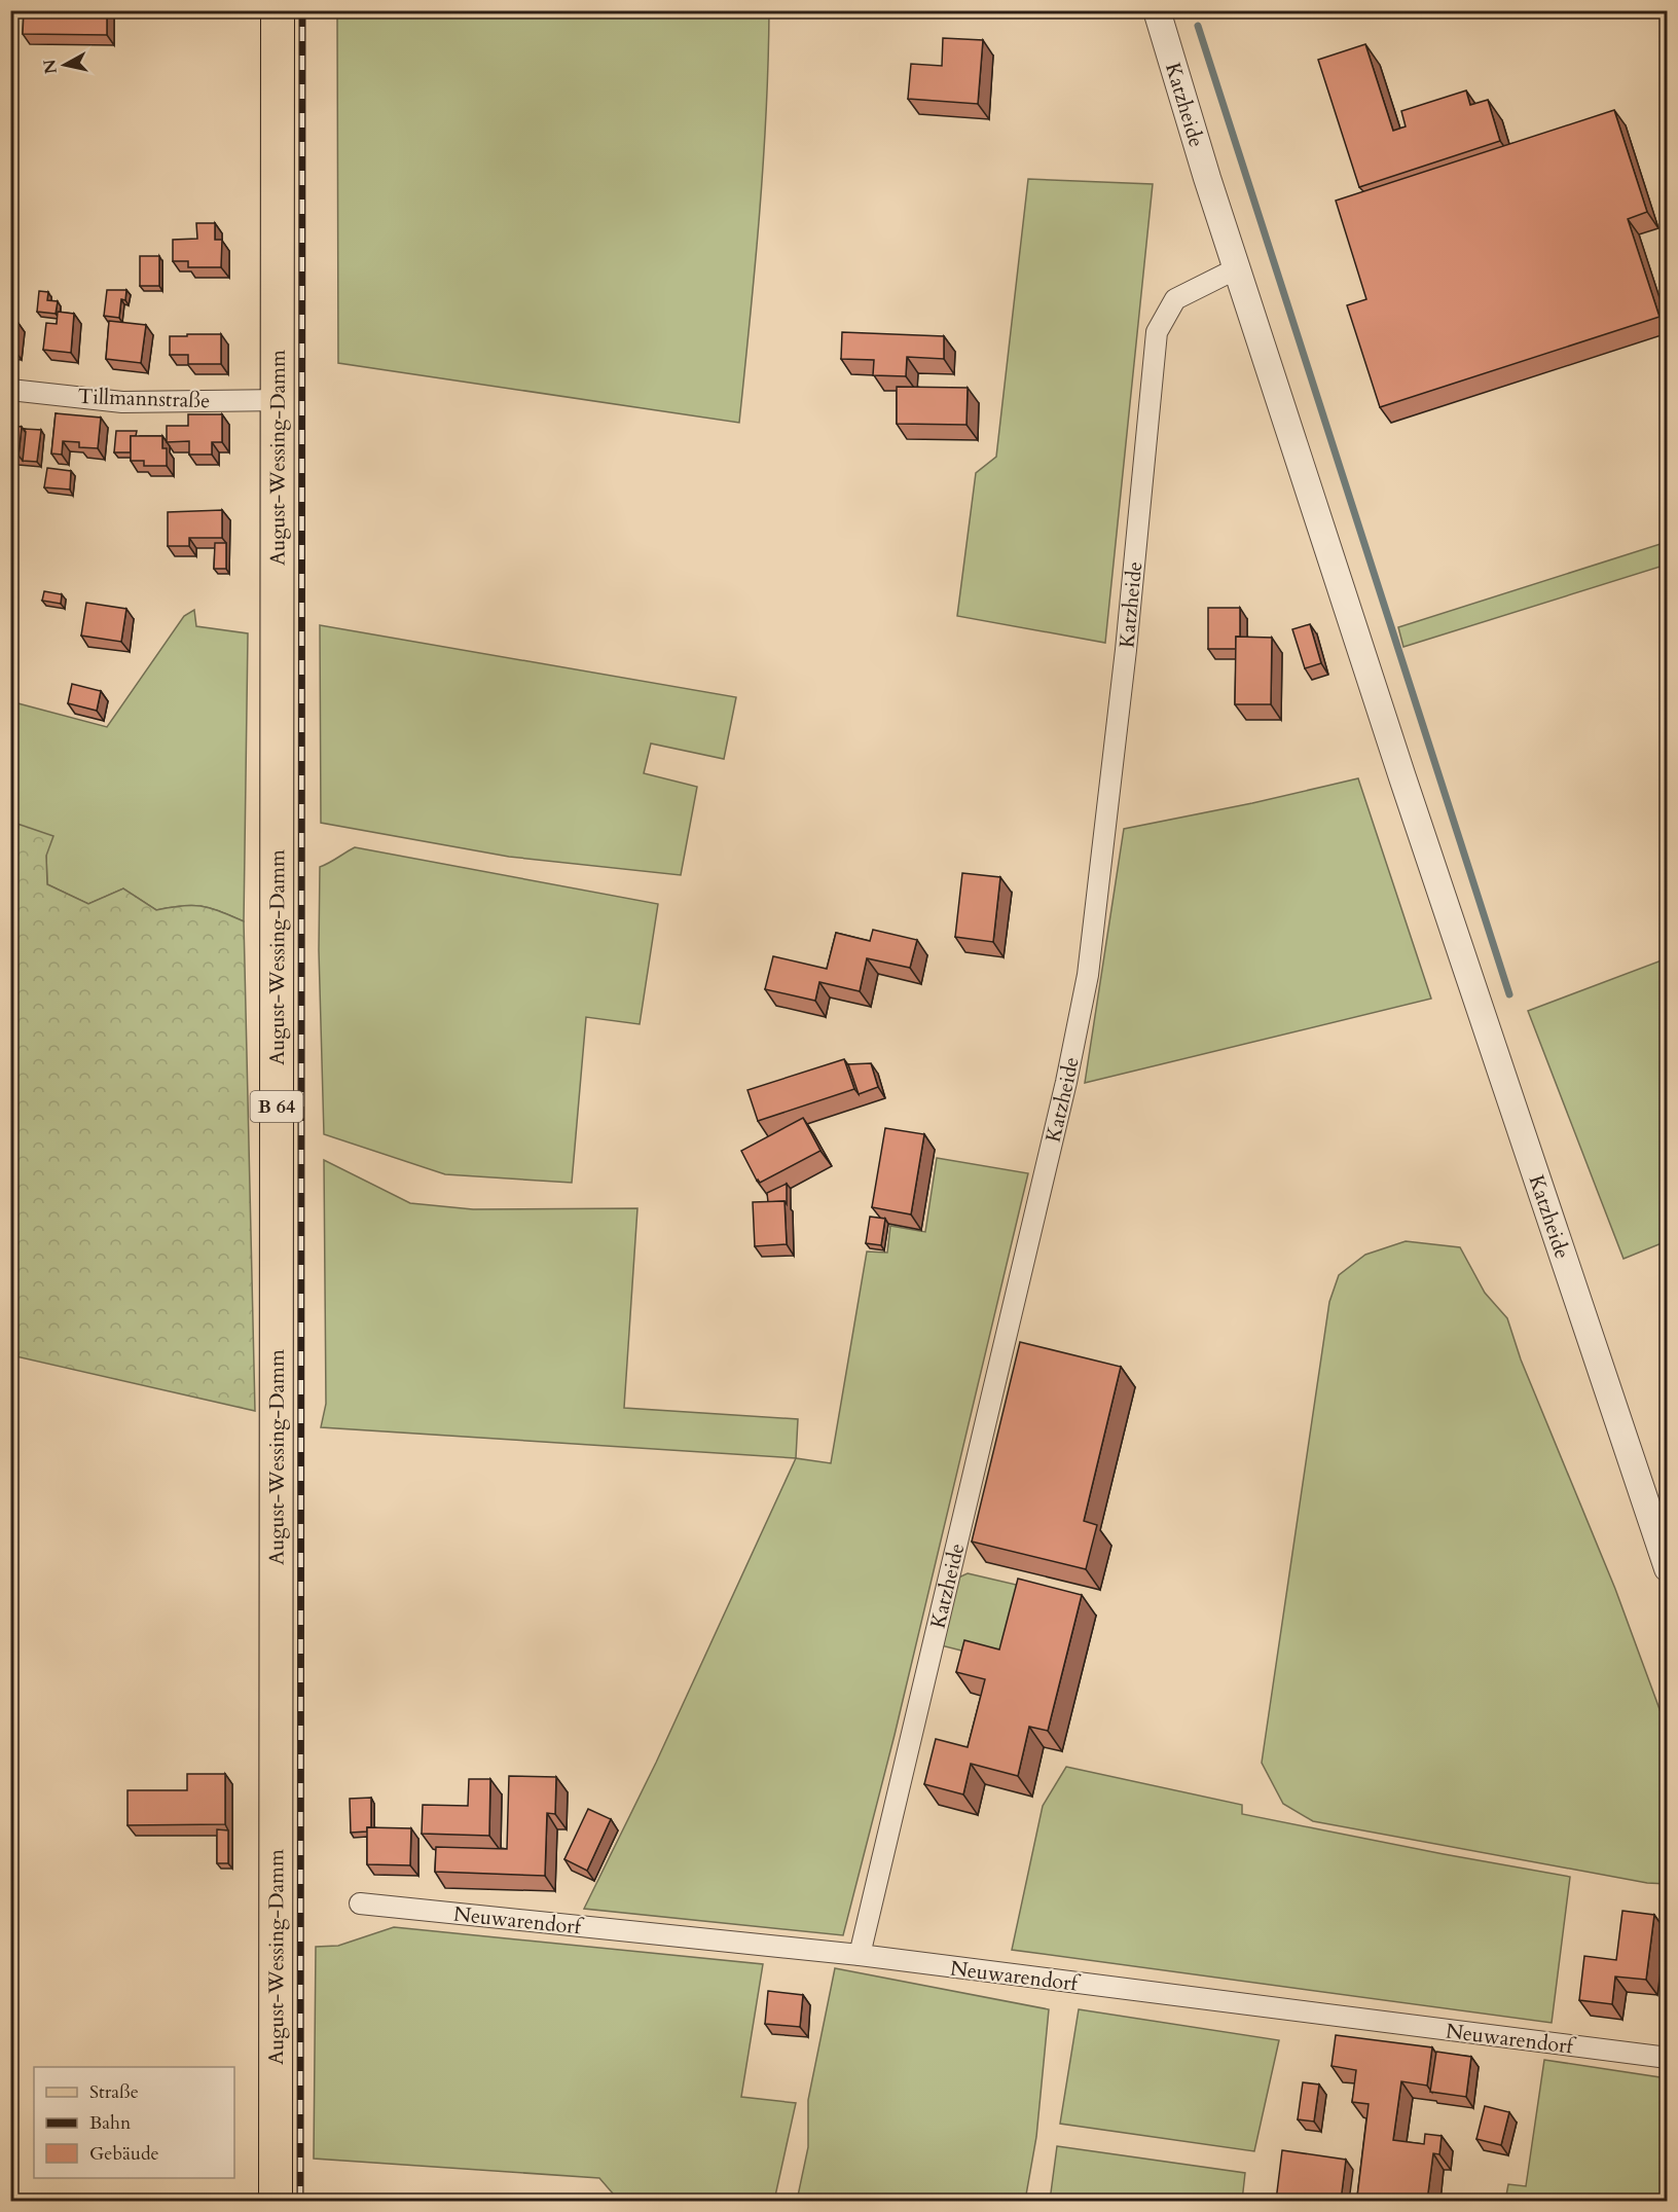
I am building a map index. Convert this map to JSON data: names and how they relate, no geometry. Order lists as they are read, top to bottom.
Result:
{
  "streets": {
    "main road": ["August-Wessing-Damm", "B 64"],
    "street": ["Katzheide", "Tillmannstraße", "Neuwarendorf"]
  },
  "crossings": [
    ["Katzheide", "Neuwarendorf"],
    ["Tillmannstraße", "August-Wessing-Damm"]
  ],
  "legend": ["Straße", "Bahn", "Gebäude"],
  "north": "left"
}
